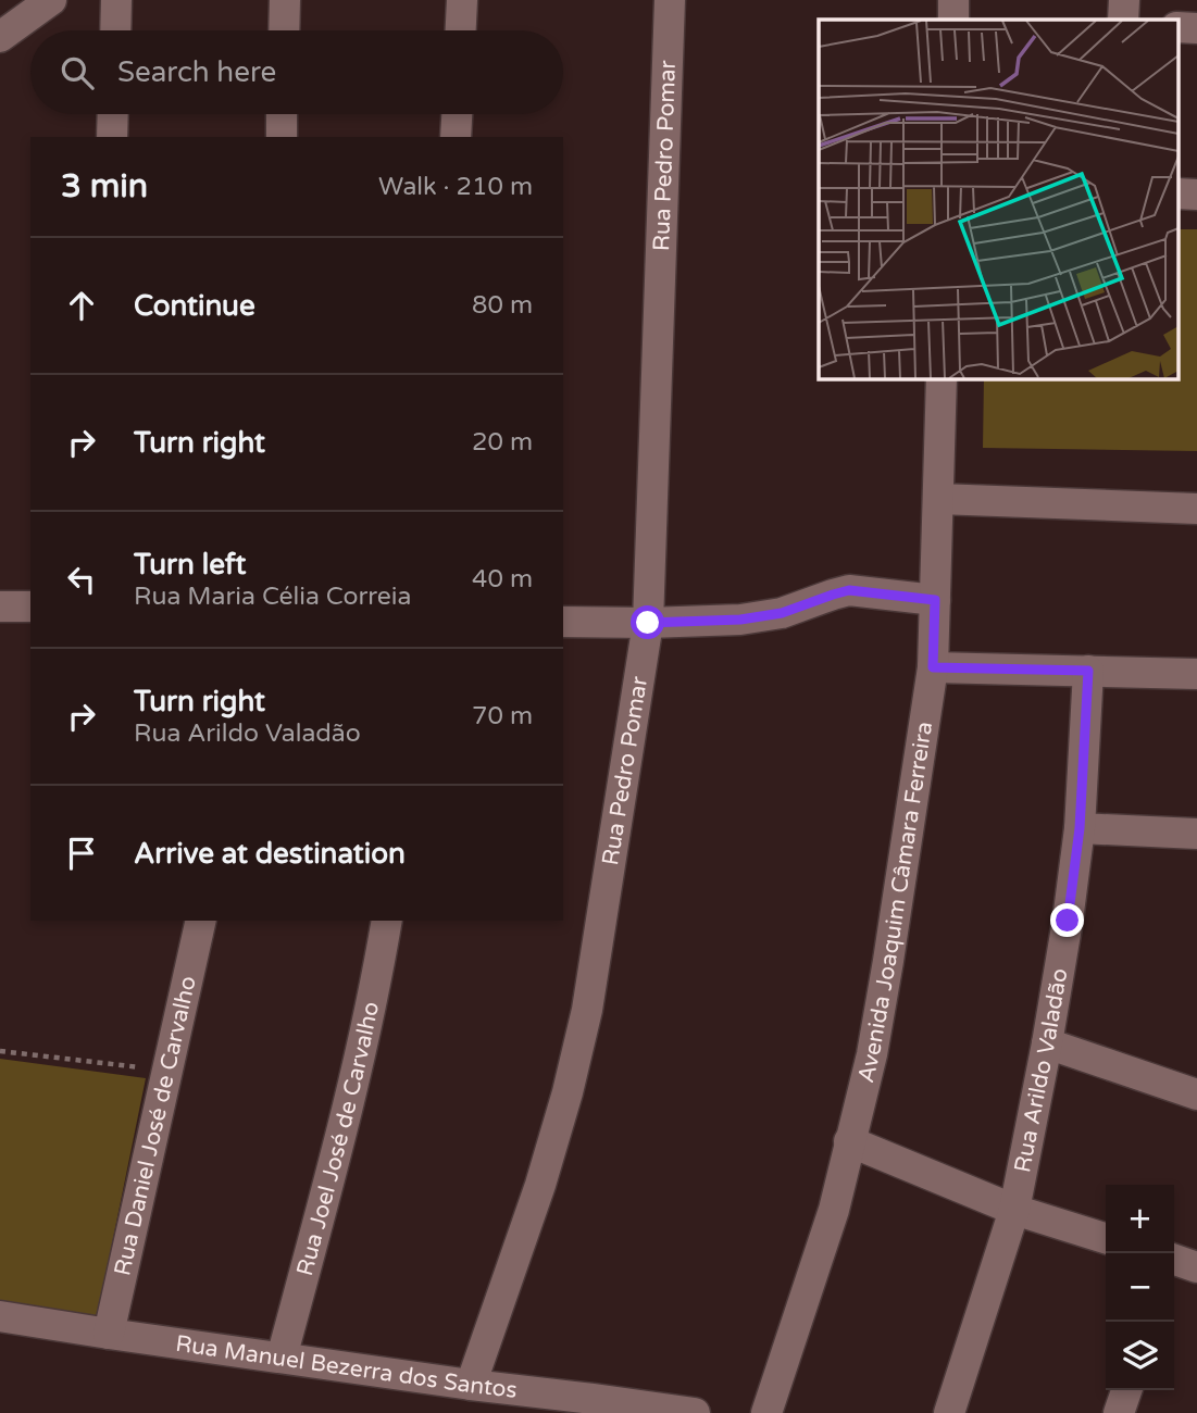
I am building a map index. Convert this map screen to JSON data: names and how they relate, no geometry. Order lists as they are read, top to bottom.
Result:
{
  "streets": {
    "street": [
      "Rua Pedro Pomar",
      "Avenida Joaquim Câmara Ferreira",
      "Rua Arildo Valadão",
      "Rua Daniel José de Carvalho",
      "Rua Joel José de Carvalho",
      "Rua Manuel Bezerra dos Santos"
    ]
  },
  "crossings": [
    ["Rua Pedro Pomar", "Rua Manuel Bezerra dos Santos"],
    ["Rua Daniel José de Carvalho", "Rua Manuel Bezerra dos Santos"],
    ["Rua Joel José de Carvalho", "Rua Manuel Bezerra dos Santos"]
  ],
  "page": {
    "search": "Search here",
    "heading": ["3 min", "Walk · 210 m"],
    "list": [
      ["Continue", "80 m"],
      ["Turn right", "20 m"],
      ["Turn left", "Rua Maria Célia Correia", "40 m"],
      ["Turn right", "Rua Arildo Valadão", "70 m"],
      "Arrive at destination"
    ],
    "map_buttons": ["+", "−"]
  }
}
